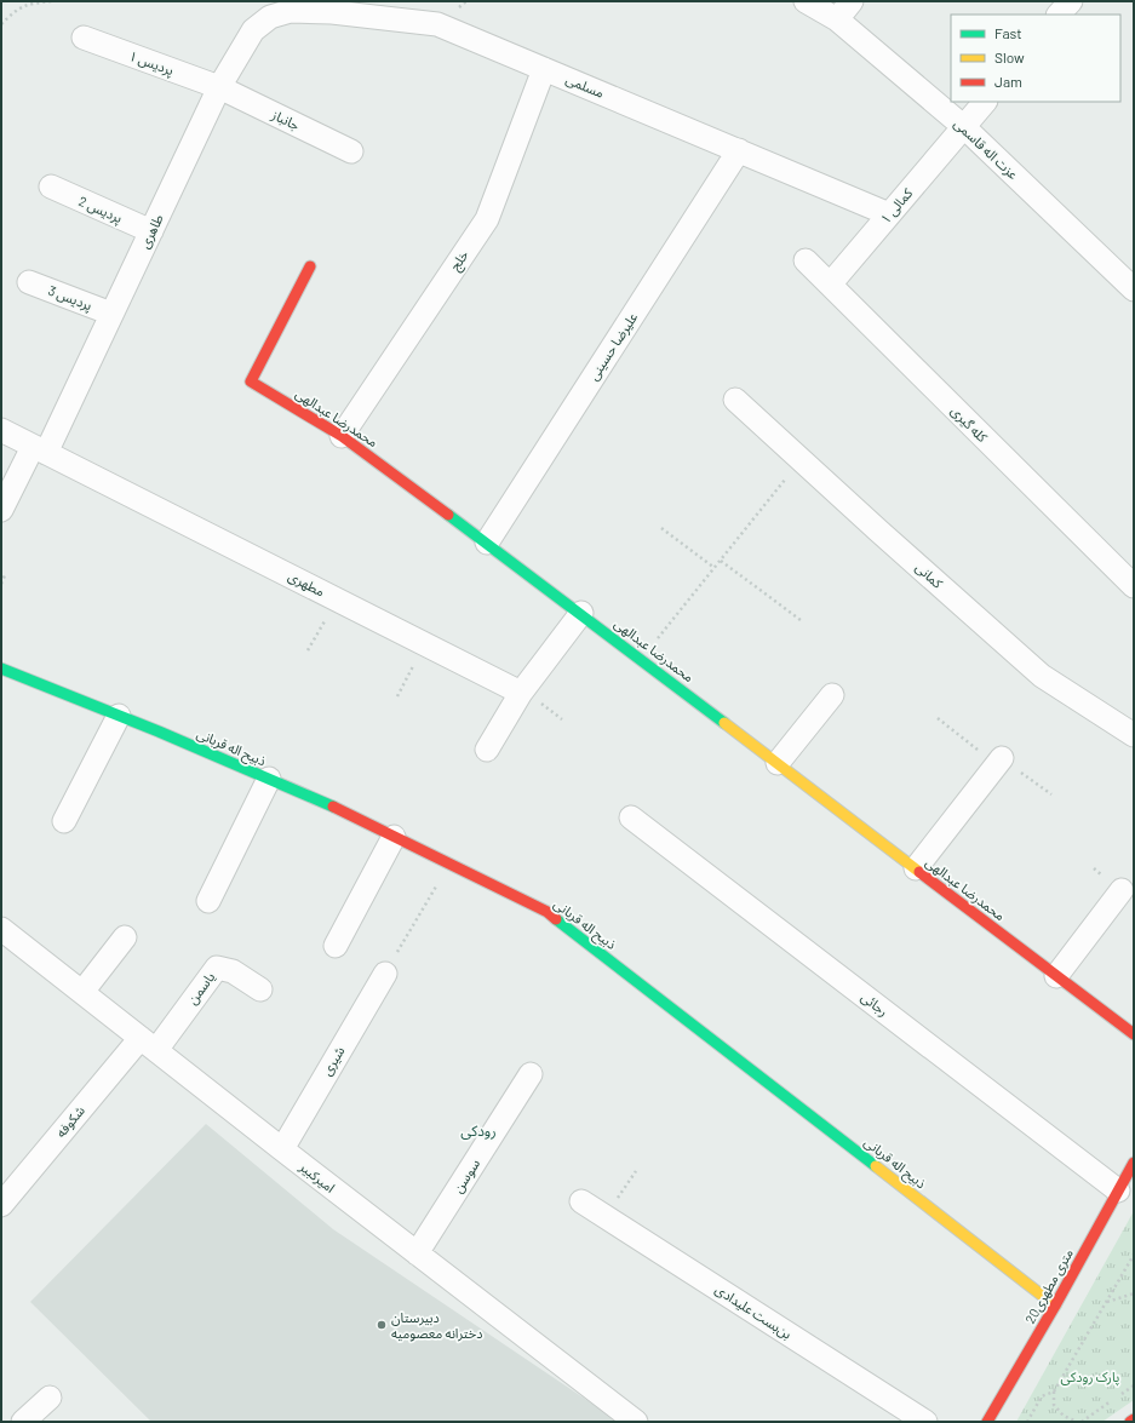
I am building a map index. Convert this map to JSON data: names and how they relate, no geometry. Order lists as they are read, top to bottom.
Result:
{
  "streets": {
    "street": [
      "پردیس ۱",
      "مسلمی",
      "جانباز",
      "عزت اله قاسمی",
      "کمالی ۱",
      "پردیس 2",
      "طاهری",
      "خلج",
      "پردیس 3",
      "علیرضا حسینی",
      "محمدرضا عبدالهی",
      "کله گیری",
      "کمانی",
      "مطهری",
      "ذبیح اله قربانی",
      "یاسمن",
      "رجائی",
      "شیری",
      "شکوفه",
      "سوسن",
      "امیرکبیر",
      "20متری مطهری",
      "بن‌بست علیدادی"
    ]
  },
  "crossings": [
    ["پردیس ۱", "جانباز"],
    ["پردیس ۱", "طاهری"],
    ["مسلمی", "کمالی ۱"],
    ["مسلمی", "طاهری"],
    ["مسلمی", "خلج"],
    ["مسلمی", "علیرضا حسینی"],
    ["جانباز", "طاهری"],
    ["عزت اله قاسمی", "کمالی ۱"],
    ["کمالی ۱", "کله گیری"],
    ["پردیس 2", "طاهری"],
    ["طاهری", "پردیس 3"],
    ["طاهری", "مطهری"],
    ["خلج", "محمدرضا عبدالهی"],
    ["علیرضا حسینی", "محمدرضا عبدالهی"],
    ["ذبیح اله قربانی", "20متری مطهری"],
    ["یاسمن", "شکوفه"],
    ["یاسمن", "امیرکبیر"],
    ["رجائی", "20متری مطهری"],
    ["شیری", "امیرکبیر"],
    ["شکوفه", "امیرکبیر"],
    ["سوسن", "امیرکبیر"]
  ],
  "districts": ["رودکی"],
  "parks": ["پارک رودکی"],
  "places": ["دبیرستان دخترانه معصومیه"],
  "legend": ["Fast", "Slow", "Jam"]
}
